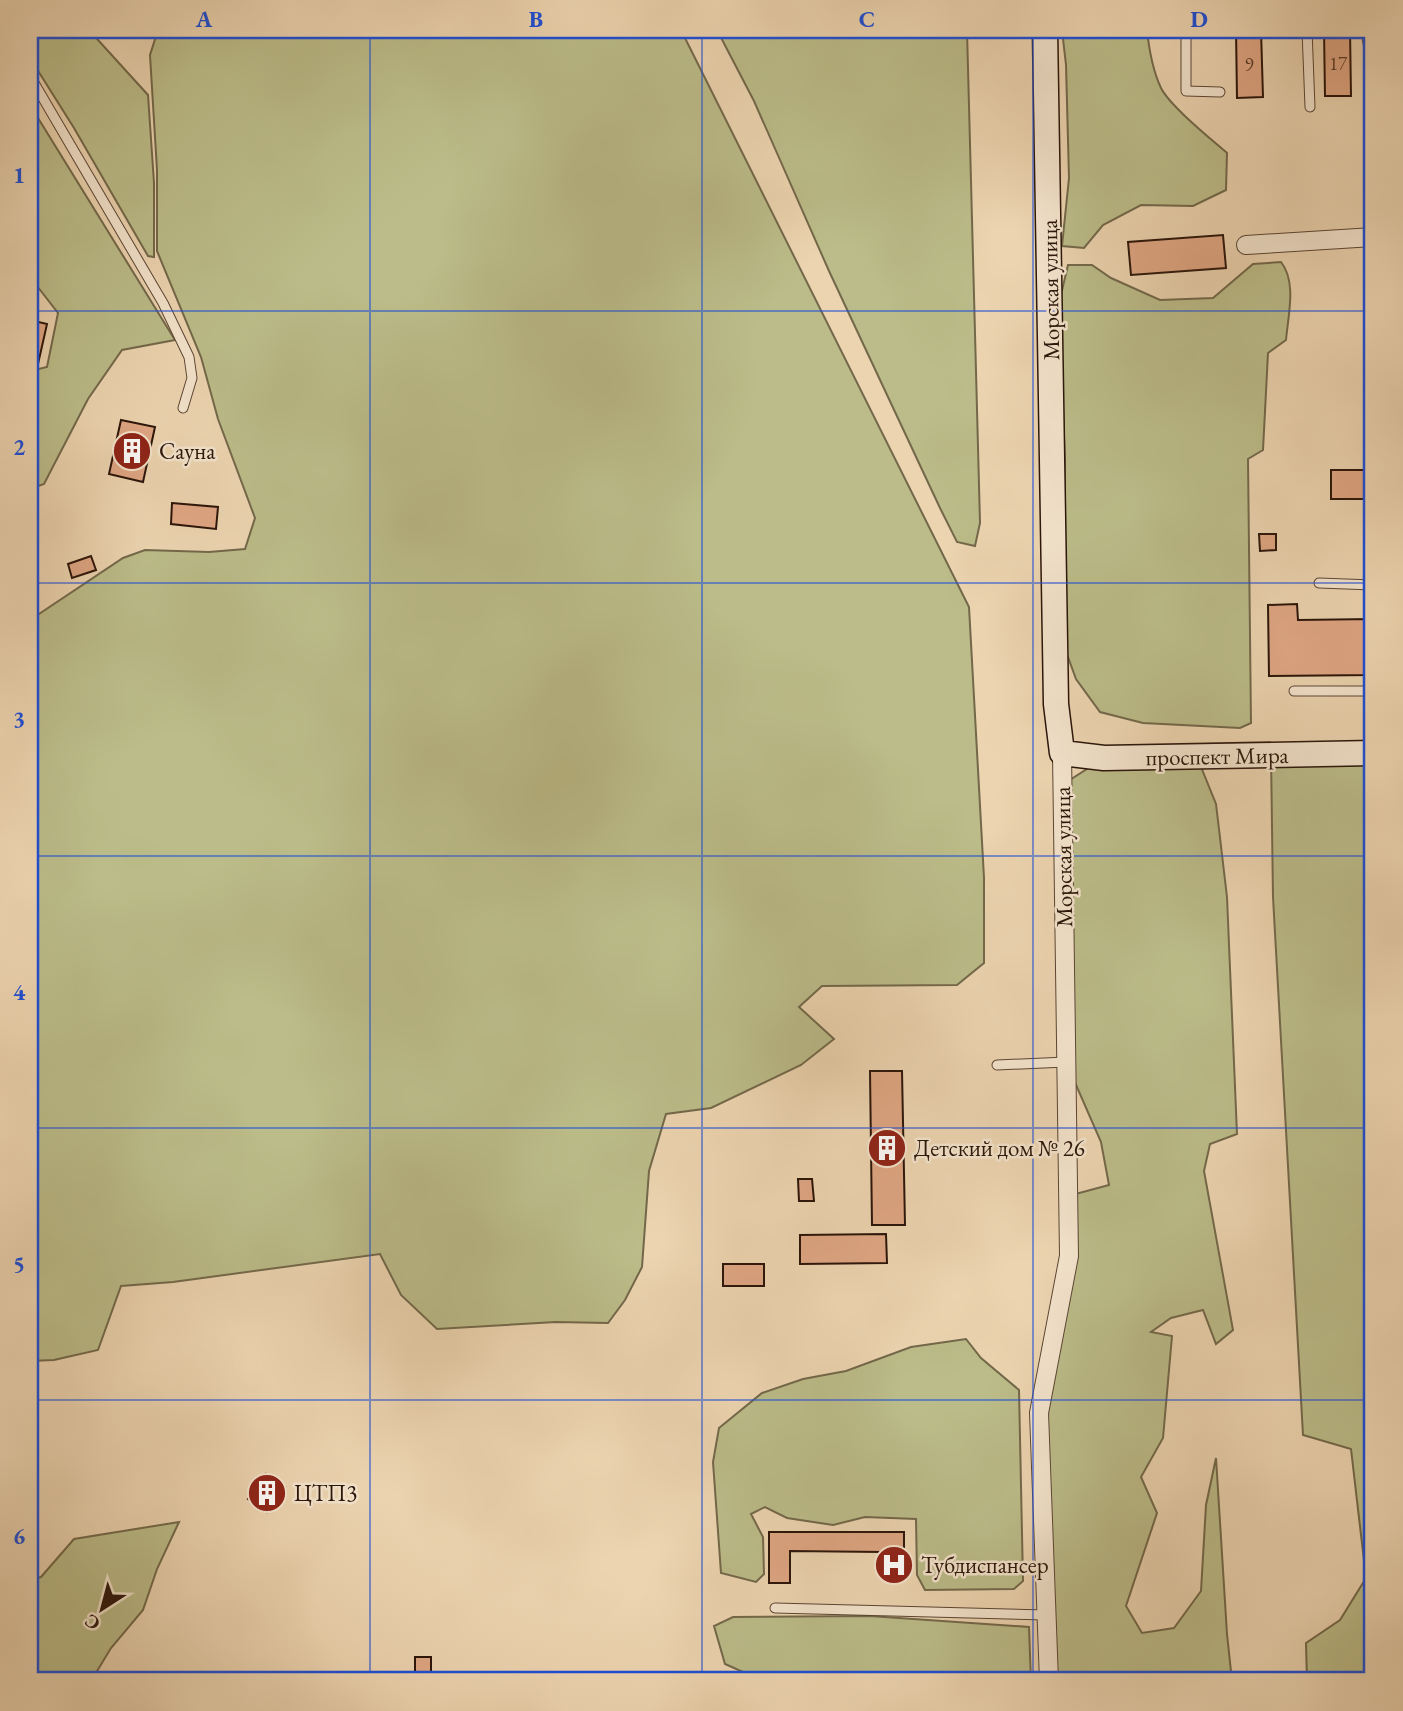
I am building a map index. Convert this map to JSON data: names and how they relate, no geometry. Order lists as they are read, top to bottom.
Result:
{
  "streets": {
    "main road": ["Морская улица", "проспект Мира"]
  },
  "crossings": [
    ["Морская улица", "проспект Мира"]
  ],
  "places": {
    "building": ["Сауна", "Детский дом № 26", "ЦТП3"],
    "hospital": ["Тубдиспансер"]
  },
  "house_numbers": ["17", "9"],
  "north": "bottom left",
  "grid": {
    "columns": [
      "A",
      "B",
      "C",
      "D"
    ],
    "rows": [
      "1",
      "2",
      "3",
      "4",
      "5",
      "6"
    ]
  }
}
